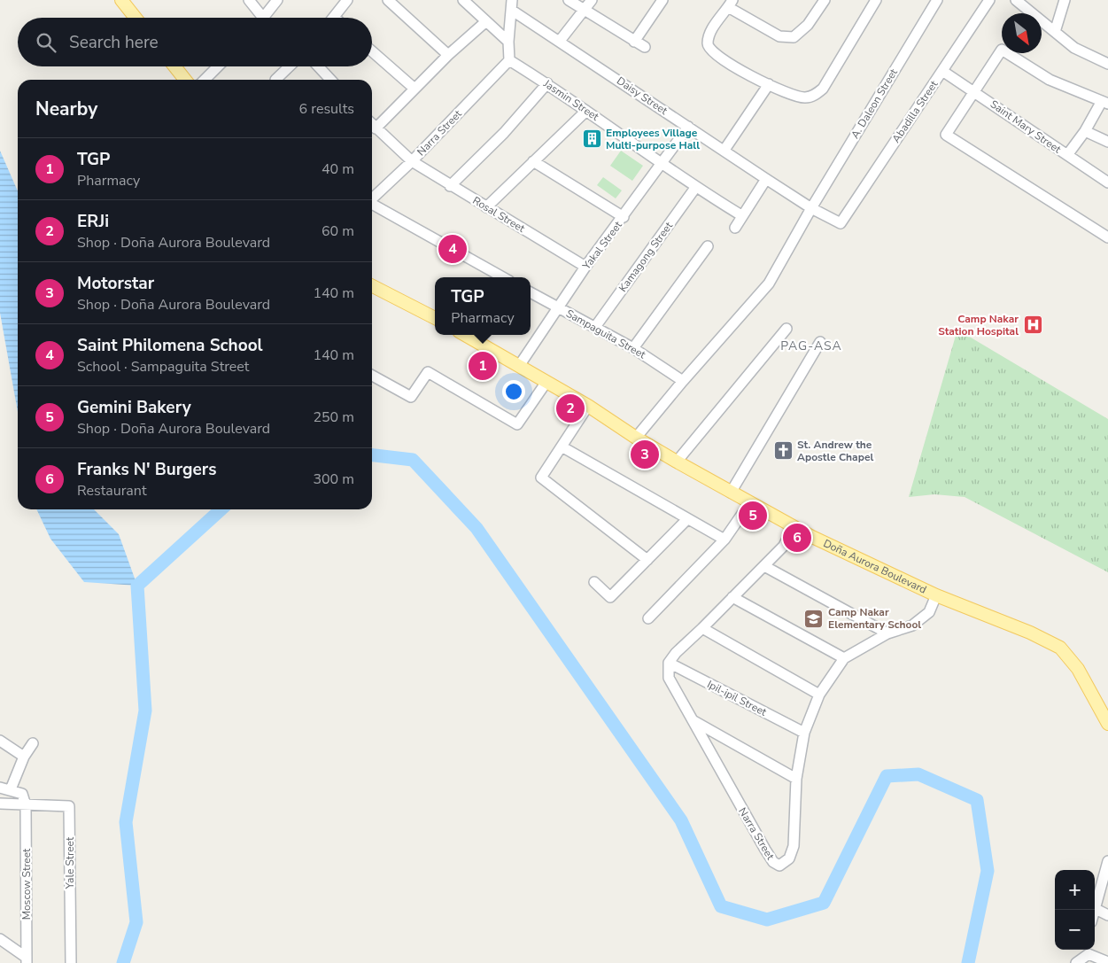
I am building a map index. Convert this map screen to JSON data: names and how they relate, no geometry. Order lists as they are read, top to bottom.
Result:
{
  "streets": {
    "main road": ["Doña Aurora Boulevard"],
    "street": [
      "Daisy Street",
      "Jasmin Street",
      "A. Daleon Street",
      "Abadilla Street",
      "Saint Mary Street",
      "Narra Street",
      "Rosal Street",
      "Yakal Street",
      "Kamagong Street",
      "Sampaguita Street",
      "Ipil-ipil Street",
      "Yale Street",
      "Moscow Street"
    ]
  },
  "crossings": [
    ["Daisy Street", "A. Daleon Street"],
    ["Daisy Street", "Abadilla Street"],
    ["Daisy Street", "Yakal Street"],
    ["Jasmin Street", "Narra Street"],
    ["Jasmin Street", "Yakal Street"],
    ["Jasmin Street", "Kamagong Street"],
    ["A. Daleon Street", "Sampaguita Street"],
    ["A. Daleon Street", "Doña Aurora Boulevard"],
    ["Abadilla Street", "Saint Mary Street"],
    ["Narra Street", "Rosal Street"],
    ["Narra Street", "Doña Aurora Boulevard"],
    ["Narra Street", "Ipil-ipil Street"],
    ["Rosal Street", "Yakal Street"],
    ["Yakal Street", "Sampaguita Street"],
    ["Yakal Street", "Doña Aurora Boulevard"],
    ["Kamagong Street", "Sampaguita Street"],
    ["Yale Street", "Moscow Street"]
  ],
  "districts": ["PAG-ASA"],
  "places": {
    "building": ["Employees Village Multi-purpose Hall"],
    "hospital": ["Camp Nakar Station Hospital"],
    "church": ["St. Andrew the Apostle Chapel"],
    "school or university": ["Camp Nakar Elementary School"]
  },
  "north": "bottom right",
  "page": {
    "search": "Search here",
    "heading": ["Nearby", "6 results"],
    "list": [
      {
        "mark": "1",
        "name": "TGP",
        "note": "Pharmacy",
        "value": "40 m"
      },
      {
        "mark": "2",
        "name": "ERJi",
        "note": "Shop · Doña Aurora Boulevard",
        "value": "60 m"
      },
      {
        "mark": "3",
        "name": "Motorstar",
        "note": "Shop · Doña Aurora Boulevard",
        "value": "140 m"
      },
      {
        "mark": "4",
        "name": "Saint Philomena School",
        "note": "School · Sampaguita Street",
        "value": "140 m"
      },
      {
        "mark": "5",
        "name": "Gemini Bakery",
        "note": "Shop · Doña Aurora Boulevard",
        "value": "250 m"
      },
      {
        "mark": "6",
        "name": "Franks N' Burgers",
        "note": "Restaurant",
        "value": "300 m"
      }
    ],
    "pins": [
      "4",
      "1",
      "2",
      "3",
      "5",
      "6"
    ],
    "popup": ["TGP", "Pharmacy"],
    "map_buttons": ["+", "−"]
  }
}
